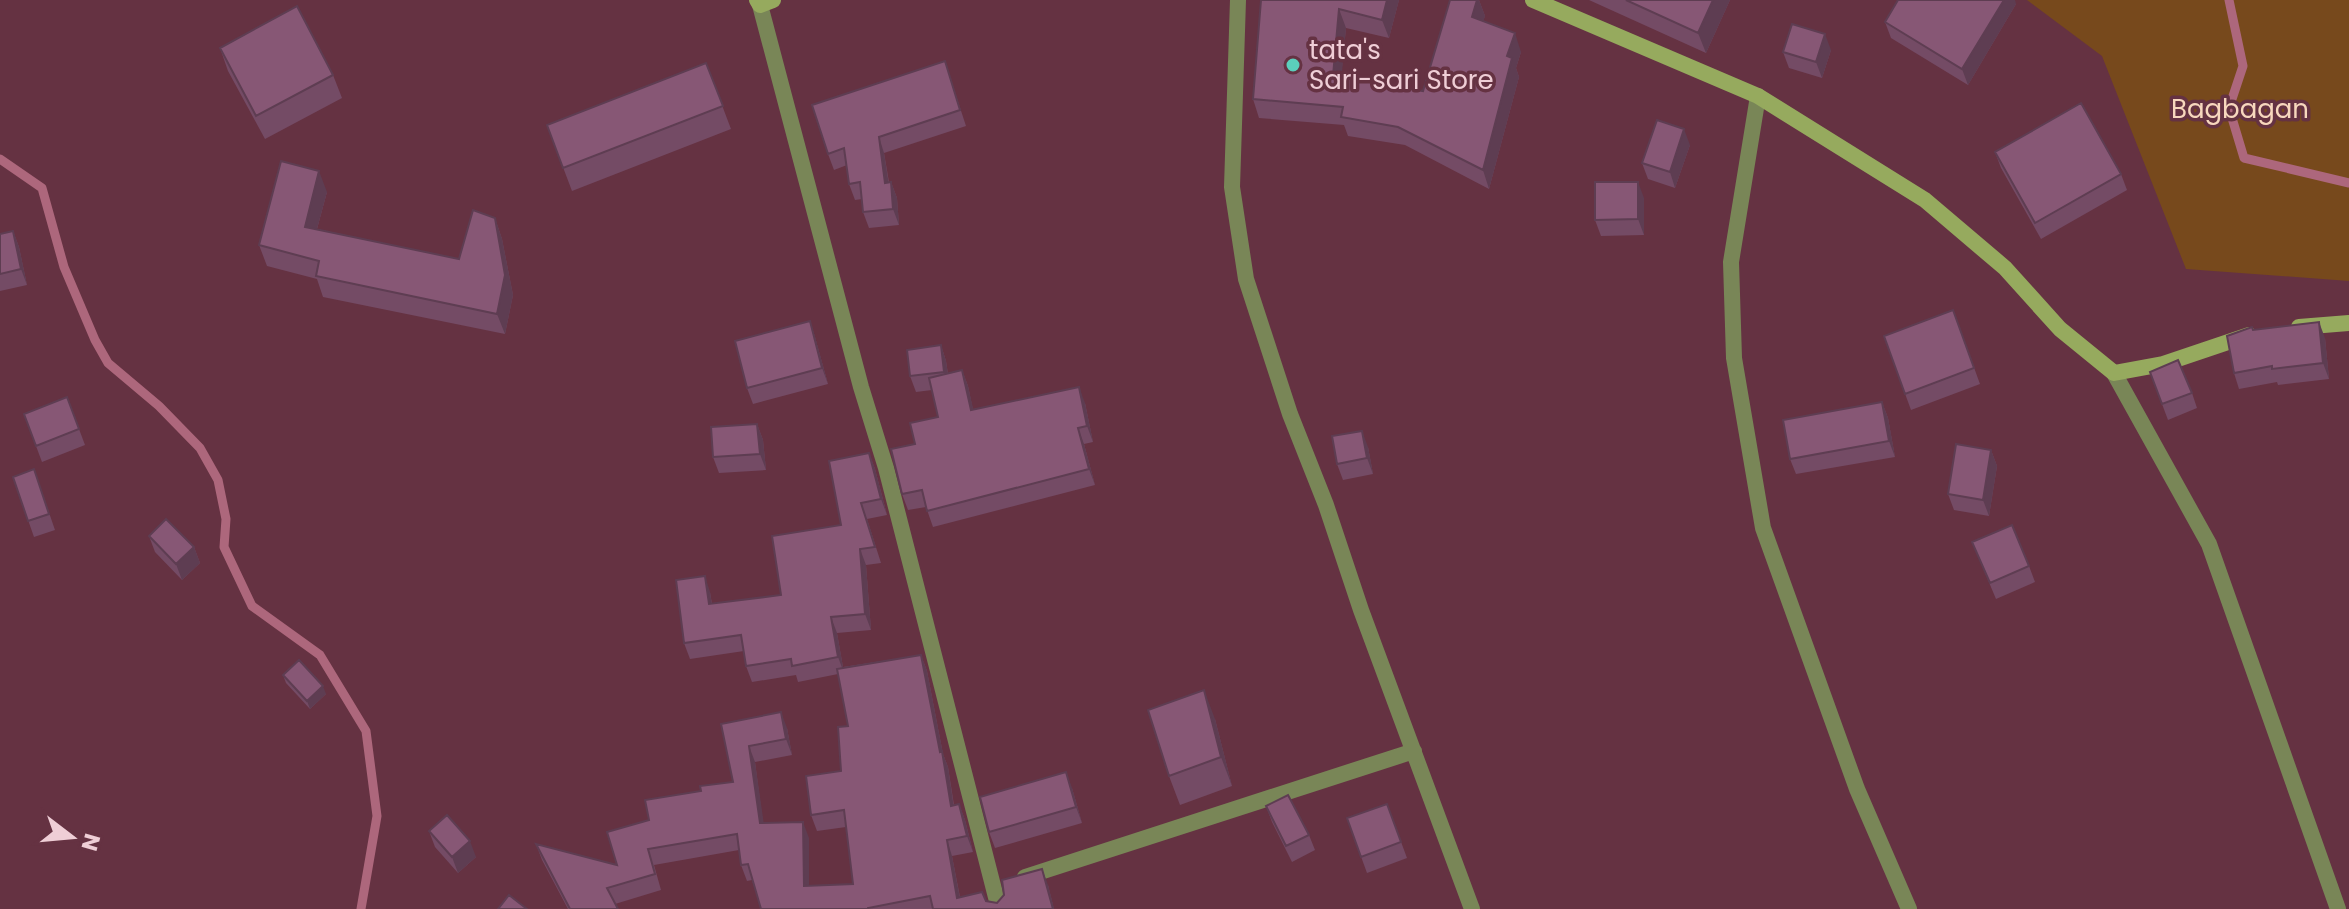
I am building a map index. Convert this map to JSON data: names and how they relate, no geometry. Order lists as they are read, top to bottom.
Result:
{
  "parks": ["Bagbagan"],
  "places": ["tata's Sari-sari Store"],
  "north": "right"
}
